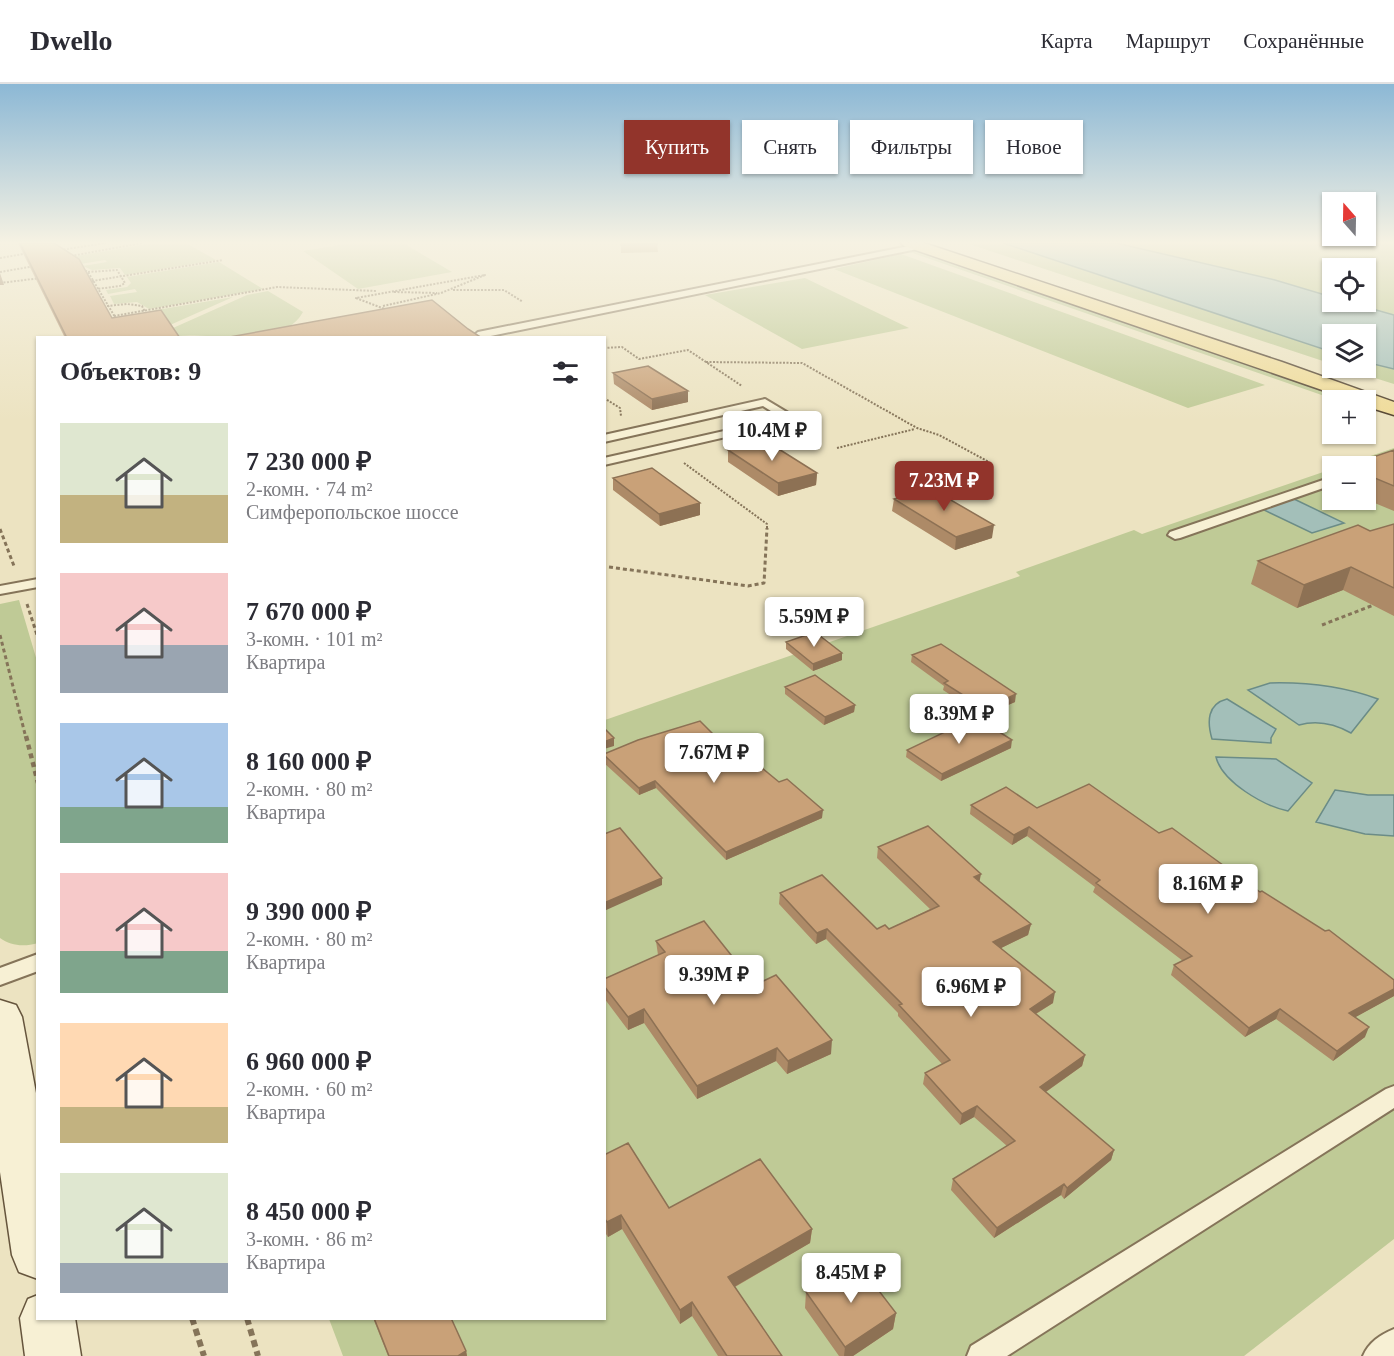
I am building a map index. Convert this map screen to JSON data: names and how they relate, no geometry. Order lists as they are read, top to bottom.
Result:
{
  "north": "top",
  "page": {
    "header": "Dwello",
    "nav": ["Карта", "Маршрут", "Сохранённые"],
    "chip": [
      "Купить",
      "Снять",
      "Фильтры",
      "Новое"
    ],
    "map_buttons": ["+", "−"],
    "heading": "Объектов: 9",
    "list": [
      {
        "name": "7 230 000 ₽",
        "note": "2-комн. · 74 m² · Симферопольское шоссе"
      },
      {
        "name": "7 670 000 ₽",
        "note": "3-комн. · 101 m² · Квартира"
      },
      {
        "name": "8 160 000 ₽",
        "note": "2-комн. · 80 m² · Квартира"
      },
      {
        "name": "9 390 000 ₽",
        "note": "2-комн. · 80 m² · Квартира"
      },
      {
        "name": "6 960 000 ₽",
        "note": "2-комн. · 60 m² · Квартира"
      },
      {
        "name": "8 450 000 ₽",
        "note": "3-комн. · 86 m² · Квартира"
      }
    ],
    "price": [
      "10.4M ₽",
      "7.23M ₽",
      "5.59M ₽",
      "8.39M ₽",
      "7.67M ₽",
      "8.16M ₽",
      "9.39M ₽",
      "6.96M ₽",
      "8.45M ₽"
    ]
  }
}
